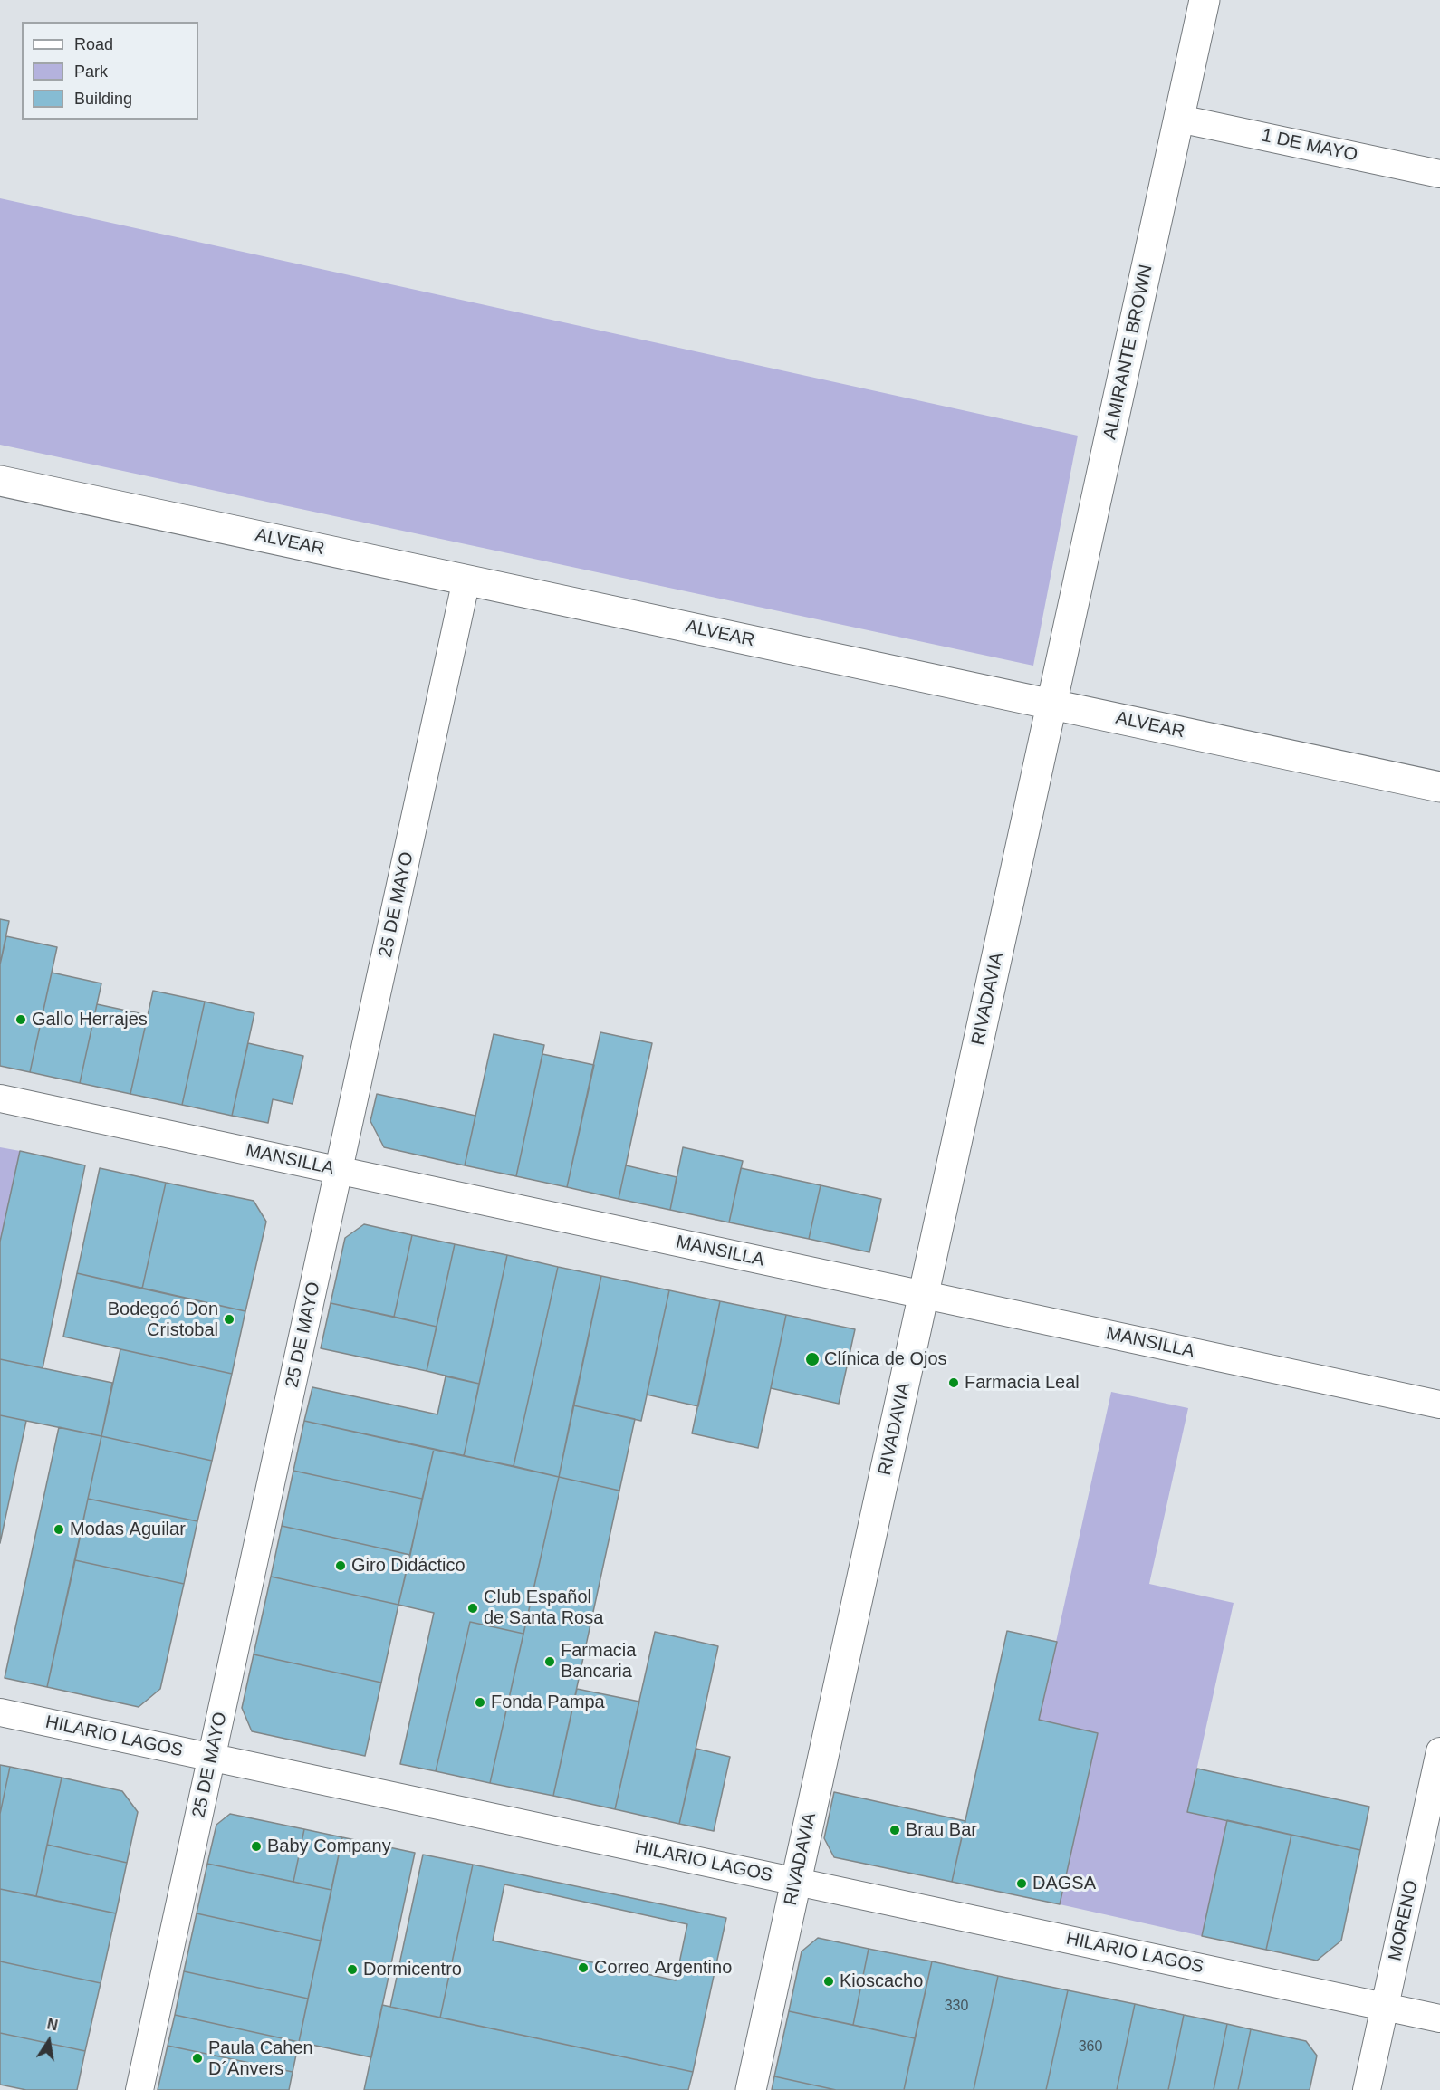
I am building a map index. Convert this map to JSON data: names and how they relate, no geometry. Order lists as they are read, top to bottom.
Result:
{
  "streets": {
    "main road": ["ALMIRANTE BROWN", "ALVEAR", "RIVADAVIA"],
    "street": [
      "1 DE MAYO",
      "25 DE MAYO",
      "MANSILLA",
      "HILARIO LAGOS",
      "MORENO"
    ]
  },
  "crossings": [
    ["1 DE MAYO", "ALMIRANTE BROWN"],
    ["ALMIRANTE BROWN", "ALVEAR"],
    ["ALMIRANTE BROWN", "RIVADAVIA"],
    ["ALVEAR", "25 DE MAYO"],
    ["ALVEAR", "RIVADAVIA"],
    ["25 DE MAYO", "MANSILLA"],
    ["25 DE MAYO", "HILARIO LAGOS"],
    ["RIVADAVIA", "MANSILLA"],
    ["RIVADAVIA", "HILARIO LAGOS"],
    ["HILARIO LAGOS", "MORENO"]
  ],
  "places": [
    "Gallo Herrajes",
    "Bodegoó Don Cristobal",
    "Clínica de Ojos",
    "Farmacia Leal",
    "Modas Aguilar",
    "Giro Didáctico",
    "Club Español de Santa Rosa",
    "Farmacia Bancaria",
    "Fonda Pampa",
    "Brau Bar",
    "Baby Company",
    "DAGSA",
    "Correo Argentino",
    "Dormicentro",
    "Kioscacho",
    "Paula Cahen D´Anvers"
  ],
  "house_numbers": ["330", "360"],
  "legend": ["Road", "Park", "Building"],
  "north": "top"
}
